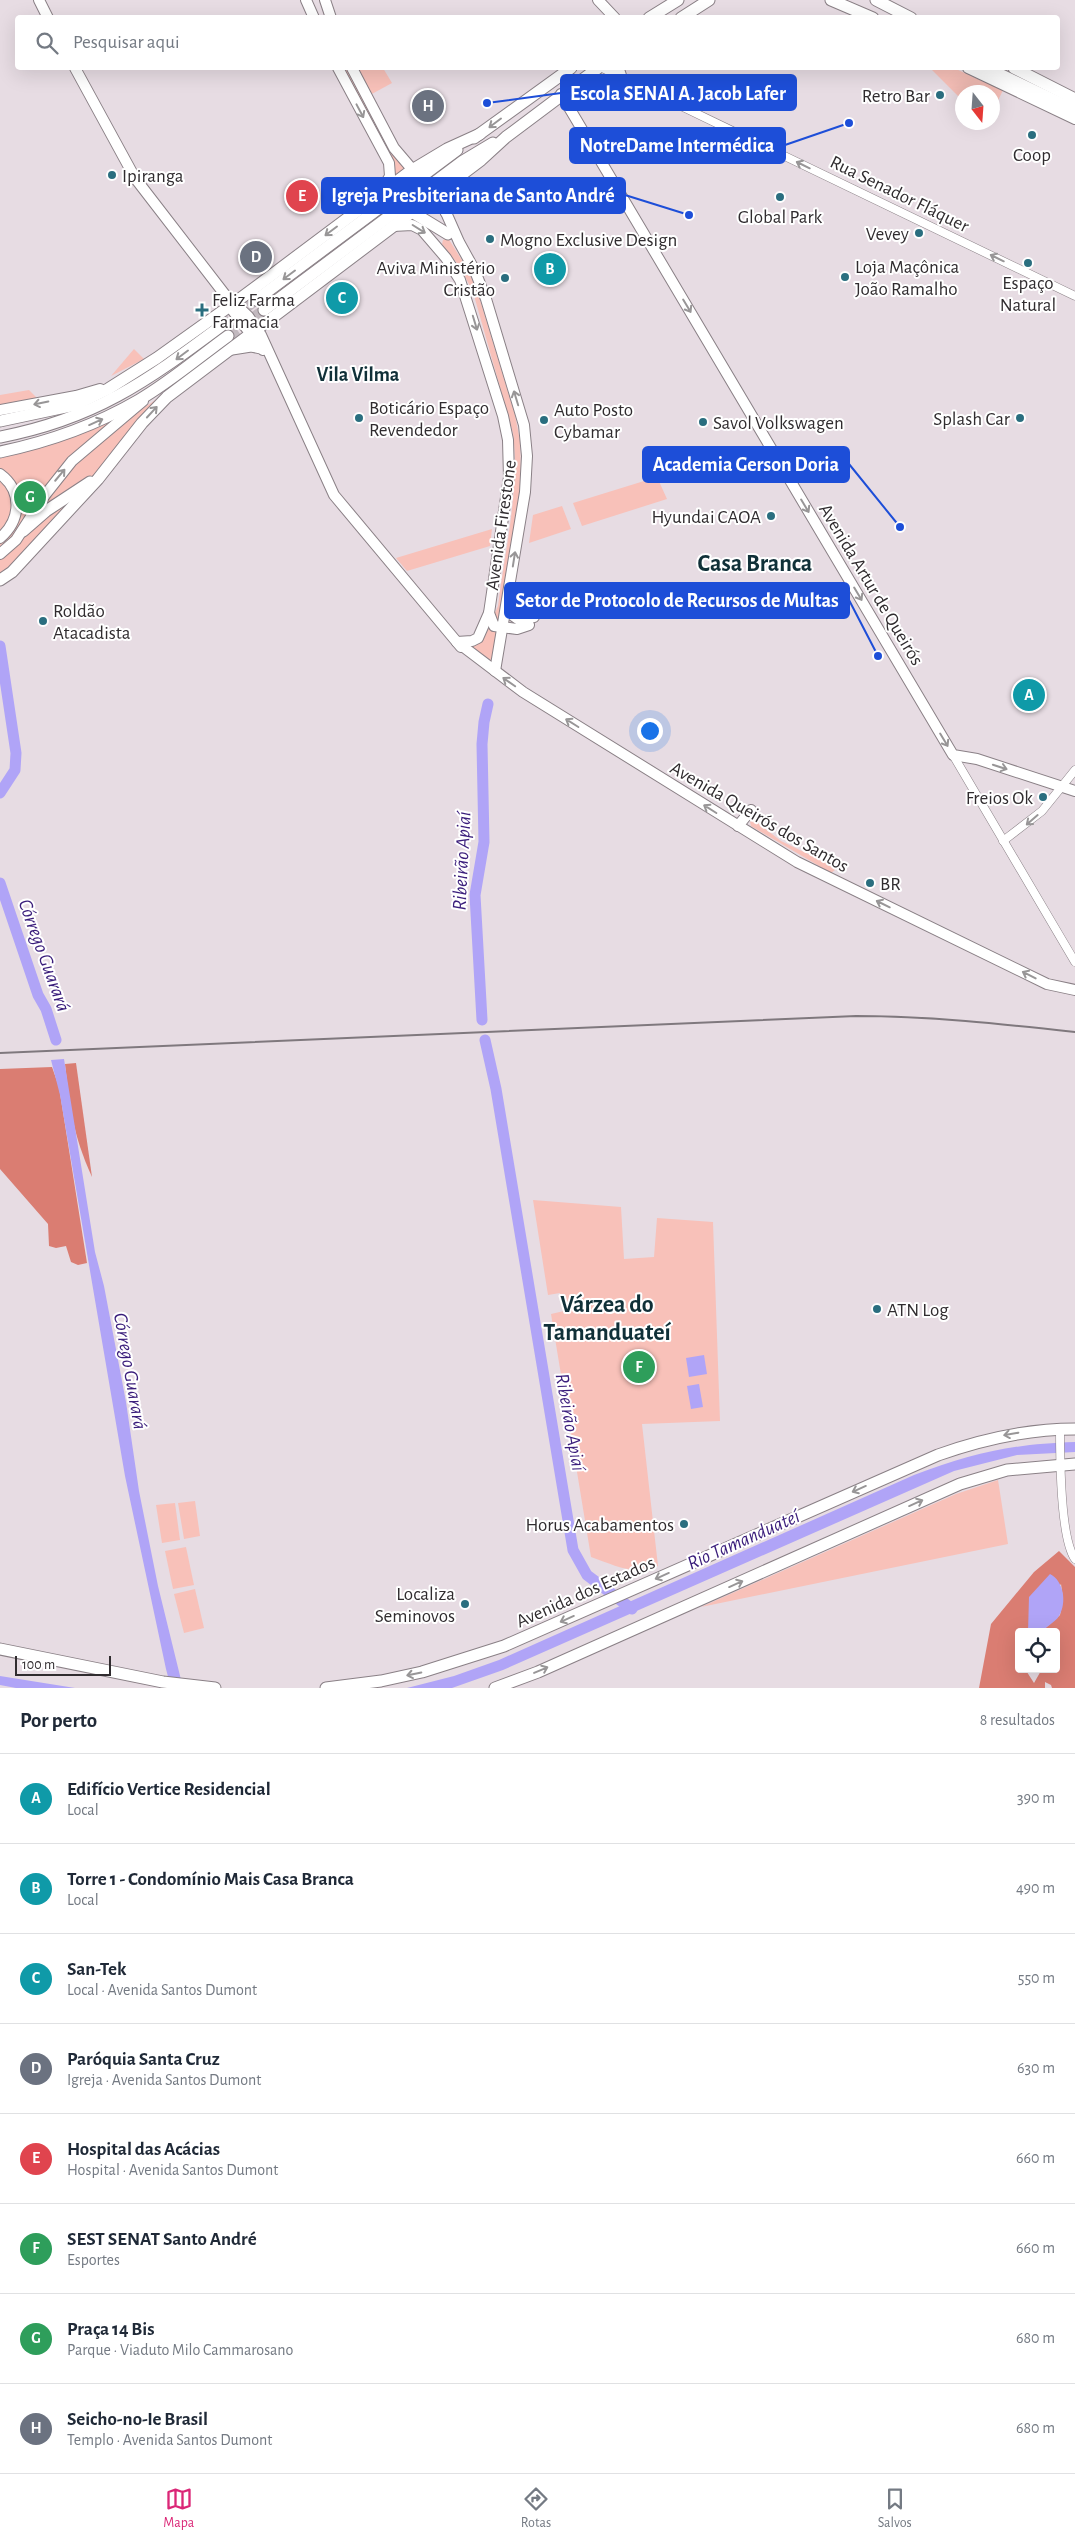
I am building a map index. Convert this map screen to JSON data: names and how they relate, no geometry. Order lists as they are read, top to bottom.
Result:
{
  "streets": {
    "highway": ["Avenida dos Estados"],
    "main road": ["Avenida Firestone", "Avenida Artur de Queirós", "Avenida Queirós dos Santos"],
    "street": ["Rua Senador Fláquer"]
  },
  "crossings": [
    ["Avenida Firestone", "Avenida Queirós dos Santos"]
  ],
  "one_way": ["Rua Senador Fláquer", "Avenida Artur de Queirós", "Avenida Queirós dos Santos"],
  "districts": ["Vila Vilma", "Casa Branca", "Várzea do Tamanduateí"],
  "water": ["Ribeirão Apiaí", "Córrego Guarará", "Rio Tamanduateí"],
  "places": {
    "other": [
      "Retro Bar",
      "Escola SENAI A. Jacob Lafer",
      "NotreDame Intermédica",
      "Coop",
      "Ipiranga",
      "Global Park",
      "Igreja Presbiteriana de Santo André",
      "Vevey",
      "Mogno Exclusive Design",
      "Espaço Natural",
      "Loja Maçônica João Ramalho",
      "Aviva Ministério Cristão",
      "Boticário Espaço Revendedor",
      "Splash Car",
      "Auto Posto Cybamar",
      "Savol Volkswagen",
      "Hyundai CAOA",
      "Academia Gerson Doria",
      "Roldão Atacadista",
      "Setor de Protocolo de Recursos de Multas",
      "Freios Ok",
      "BR",
      "ATN Log",
      "Horus Acabamentos",
      "Localiza Seminovos"
    ],
    "health": ["Feliz Farma Farmacia"]
  },
  "scale_bar": "100 m",
  "north": "bottom",
  "page": {
    "search": "Pesquisar aqui",
    "pins": [
      "H",
      "E",
      "D",
      "B",
      "C",
      "G",
      "A",
      "F"
    ],
    "scale": "100 m",
    "heading": ["Por perto", "8 resultados"],
    "list": [
      {
        "mark": "A",
        "name": "Edifício Vertice Residencial",
        "note": "Local",
        "value": "390 m"
      },
      {
        "mark": "B",
        "name": "Torre 1 - Condomínio Mais Casa Branca",
        "note": "Local",
        "value": "490 m"
      },
      {
        "mark": "C",
        "name": "San-Tek",
        "note": "Local · Avenida Santos Dumont",
        "value": "550 m"
      },
      {
        "mark": "D",
        "name": "Paróquia Santa Cruz",
        "note": "Igreja · Avenida Santos Dumont",
        "value": "630 m"
      },
      {
        "mark": "E",
        "name": "Hospital das Acácias",
        "note": "Hospital · Avenida Santos Dumont",
        "value": "660 m"
      },
      {
        "mark": "F",
        "name": "SEST SENAT Santo André",
        "note": "Esportes",
        "value": "660 m"
      },
      {
        "mark": "G",
        "name": "Praça 14 Bis",
        "note": "Parque · Viaduto Milo Cammarosano",
        "value": "680 m"
      },
      {
        "mark": "H",
        "name": "Seicho-no-Ie Brasil",
        "note": "Templo · Avenida Santos Dumont",
        "value": "680 m"
      }
    ],
    "nav": ["Mapa", "Rotas", "Salvos"]
  }
}
